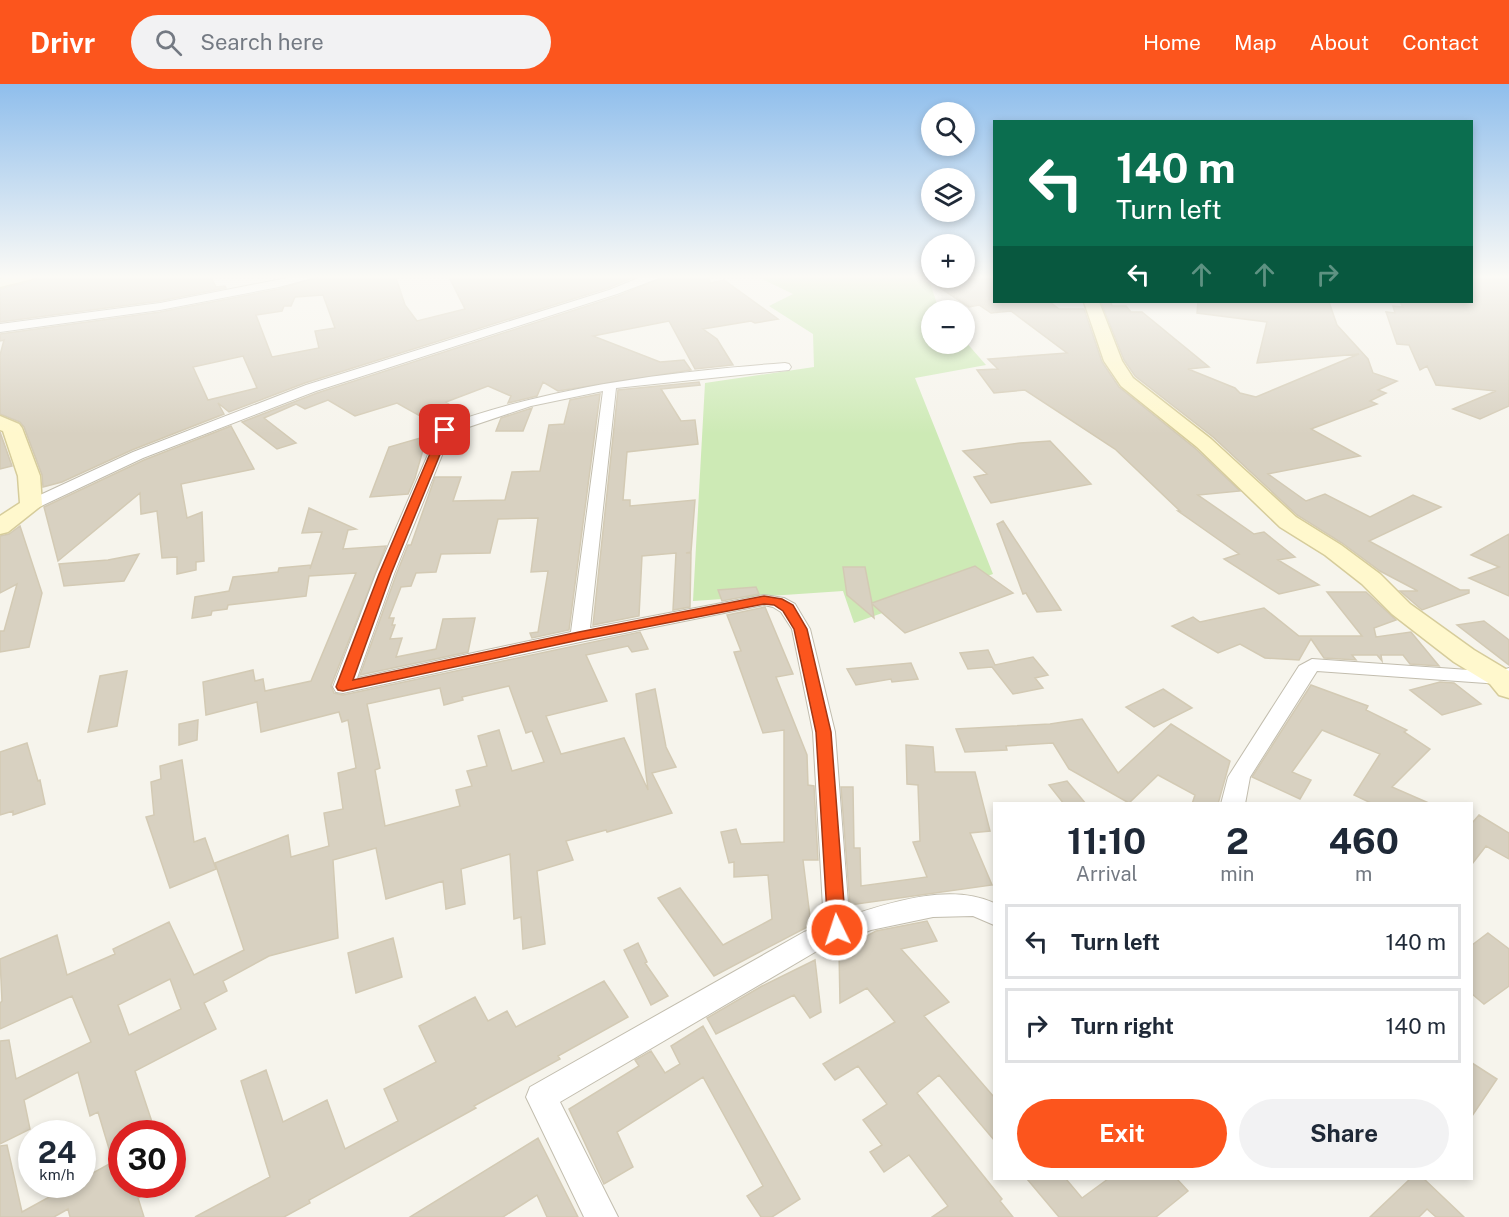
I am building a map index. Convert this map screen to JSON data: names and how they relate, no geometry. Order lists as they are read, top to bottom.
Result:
{
  "page": {
    "header": "Drivr",
    "search": "Search here",
    "nav": [
      "Home",
      "Map",
      "About",
      "Contact"
    ],
    "map_buttons": ["+", "−"],
    "turn": ["140 m", "Turn left"],
    "eta": [
      "11:10",
      "Arrival",
      "2",
      "min",
      "460",
      "m"
    ],
    "list": [
      {
        "name": "Turn left",
        "value": "140 m"
      },
      {
        "name": "Turn right",
        "value": "140 m"
      }
    ],
    "buttons": ["Exit", "Share"],
    "speed": "24 km/h",
    "limit": "30"
  }
}
